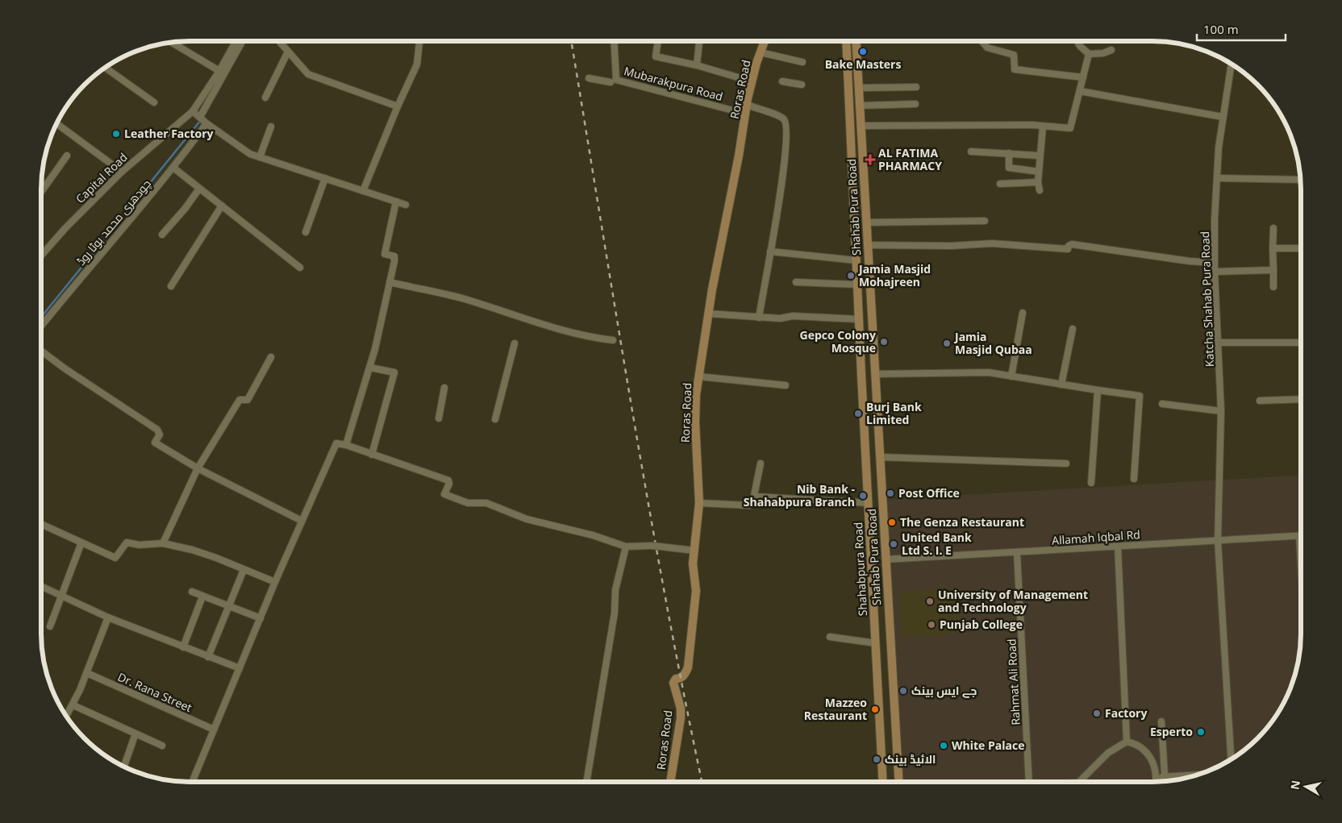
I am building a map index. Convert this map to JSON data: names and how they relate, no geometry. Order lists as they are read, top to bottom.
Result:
{
  "streets": {
    "main road": ["Roras Road", "Shahab Pura Road", "Shahabpura Road"],
    "street": [
      "Mubarakpura Road",
      "Capital Road",
      "چودھری محمد بوٹا روڈ",
      "Katcha Shahab Pura Road",
      "Allamah Iqbal Rd",
      "Rahmat Ali Road",
      "Dr. Rana Street"
    ]
  },
  "crossings": [
    ["Mubarakpura Road", "Roras Road"],
    ["Shahab Pura Road", "Allamah Iqbal Rd"],
    ["Katcha Shahab Pura Road", "Allamah Iqbal Rd"],
    ["Allamah Iqbal Rd", "Rahmat Ali Road"]
  ],
  "places": {
    "other": [
      "Bake Masters",
      "Leather Factory",
      "Jamia Masjid Mohajreen",
      "Gepco Colony Mosque",
      "Jamia Masjid Qubaa",
      "Burj Bank Limited",
      "Post Office",
      "Nib Bank - Shahabpura Branch",
      "The Genza Restaurant",
      "United Bank Ltd S. I. E",
      "University of Management and Technology",
      "Punjab College",
      "جے ایس بینک",
      "Mazzeo Restaurant",
      "Factory",
      "Esperto",
      "White Palace",
      "الائیڈ بینک"
    ],
    "health": ["AL FATIMA PHARMACY"]
  },
  "scale_bar": "100 m",
  "north": "left"
}
